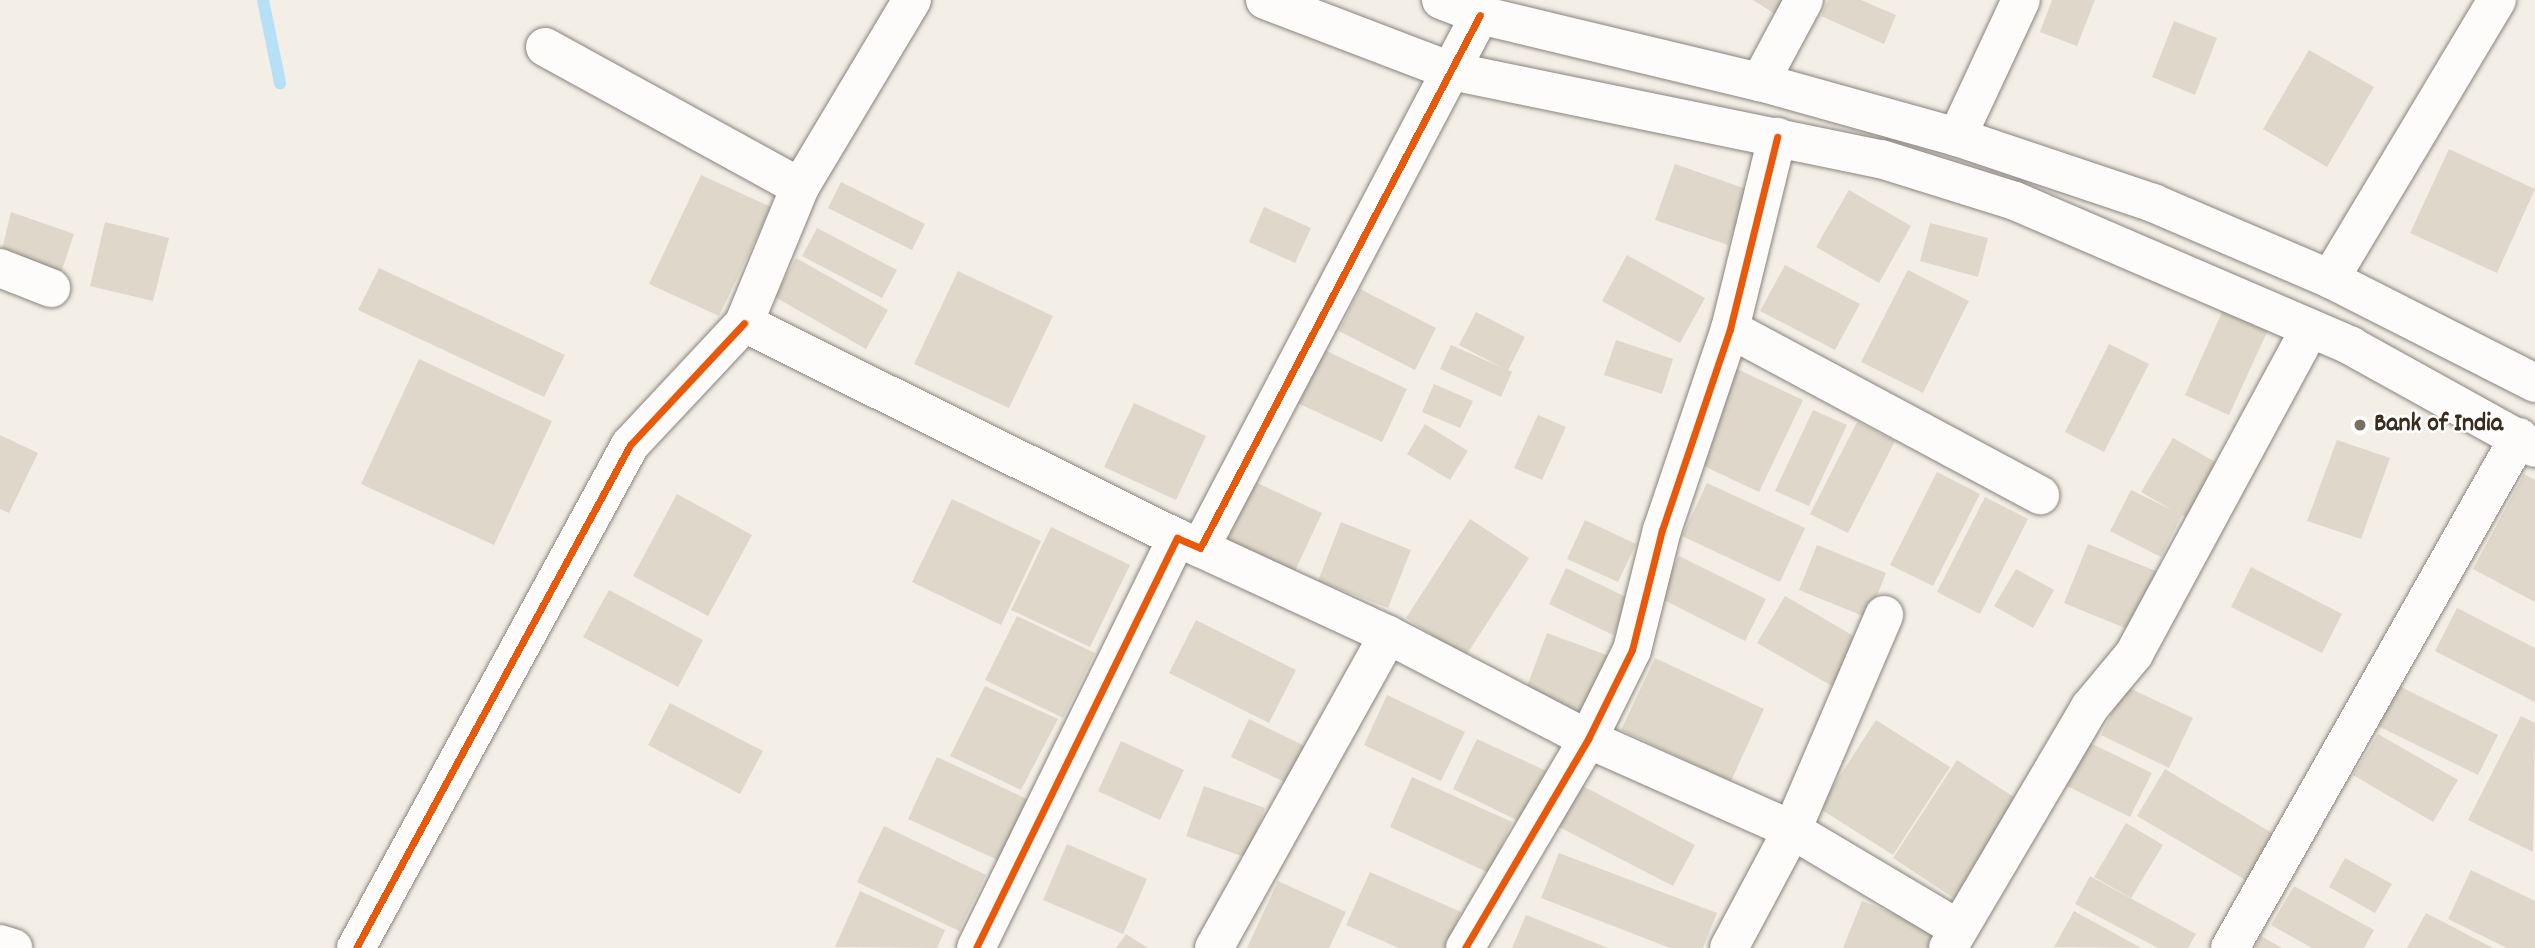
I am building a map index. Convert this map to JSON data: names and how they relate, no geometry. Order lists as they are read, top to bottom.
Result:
{
  "places": ["Bank of India"]
}
